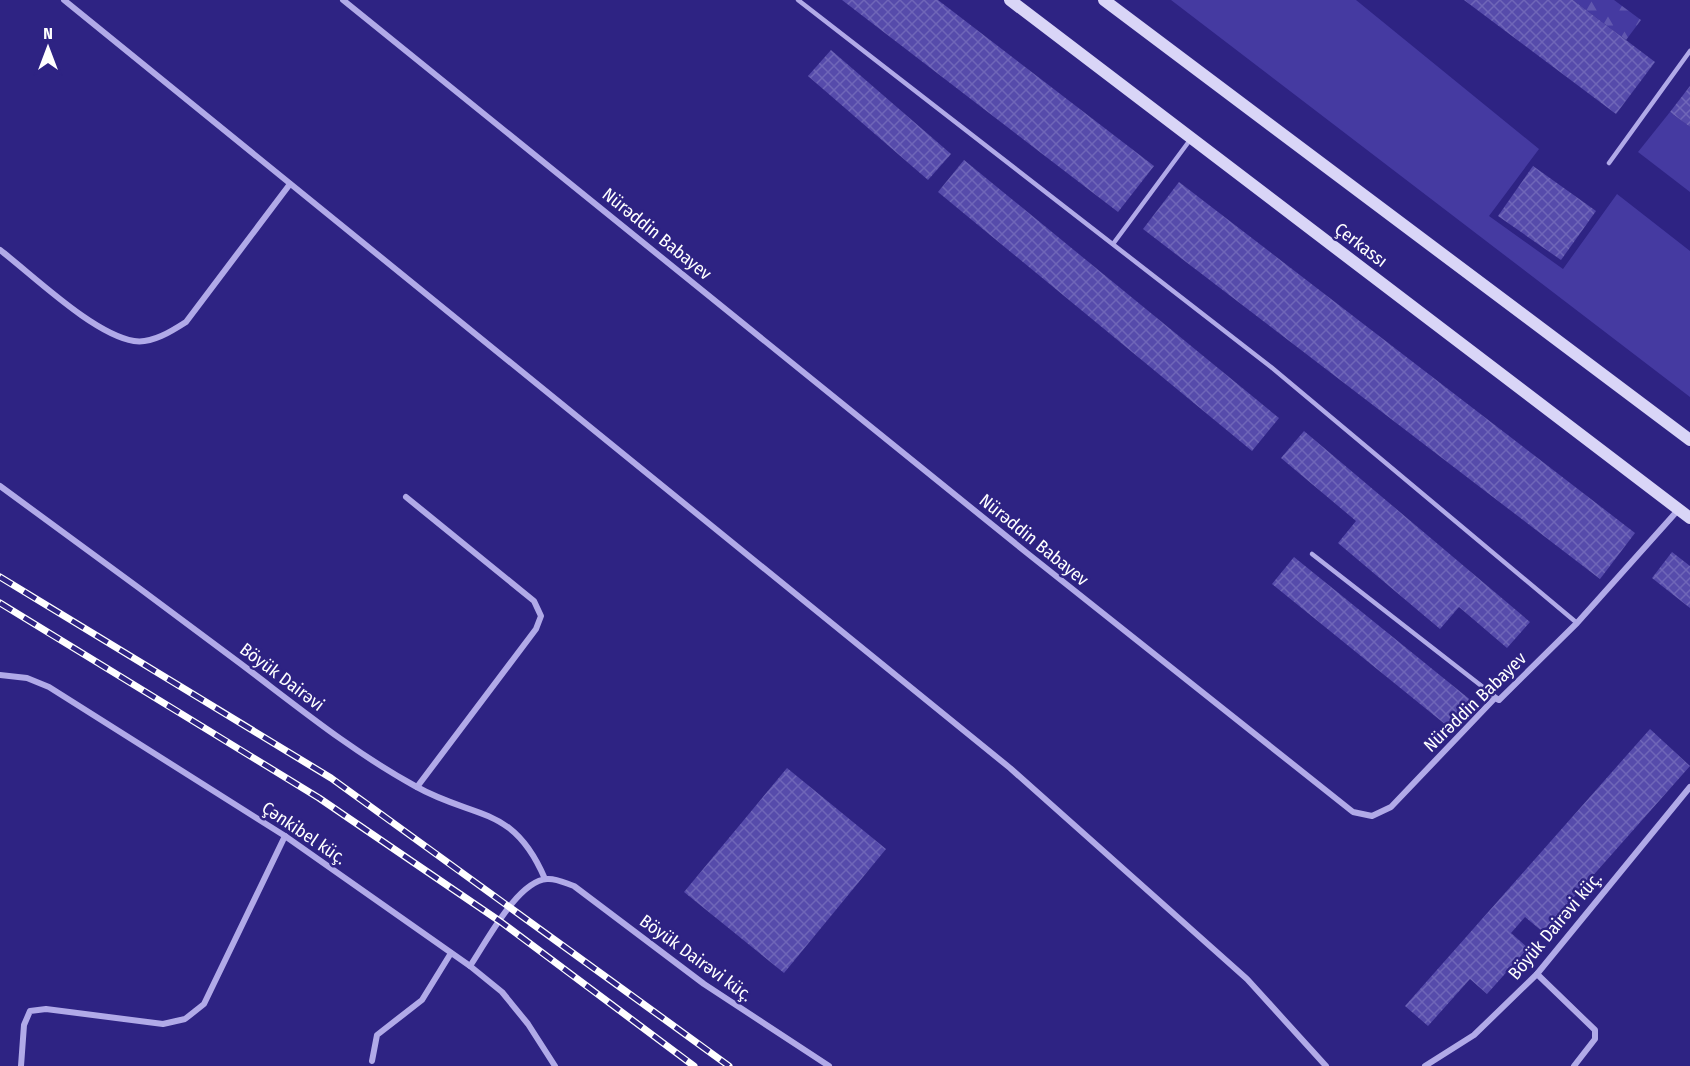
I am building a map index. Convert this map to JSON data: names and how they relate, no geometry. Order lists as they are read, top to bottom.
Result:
{
  "streets": {
    "street": [
      "Nürəddin Babayev",
      "Çerkassı",
      "Böyük Dairəvi",
      "Çənkibel küç.",
      "Böyük Dairəvi küç."
    ]
  },
  "crossings": [
    ["Nürəddin Babayev", "Çerkassı"],
    ["Böyük Dairəvi", "Böyük Dairəvi küç."]
  ],
  "north": "top"
}
